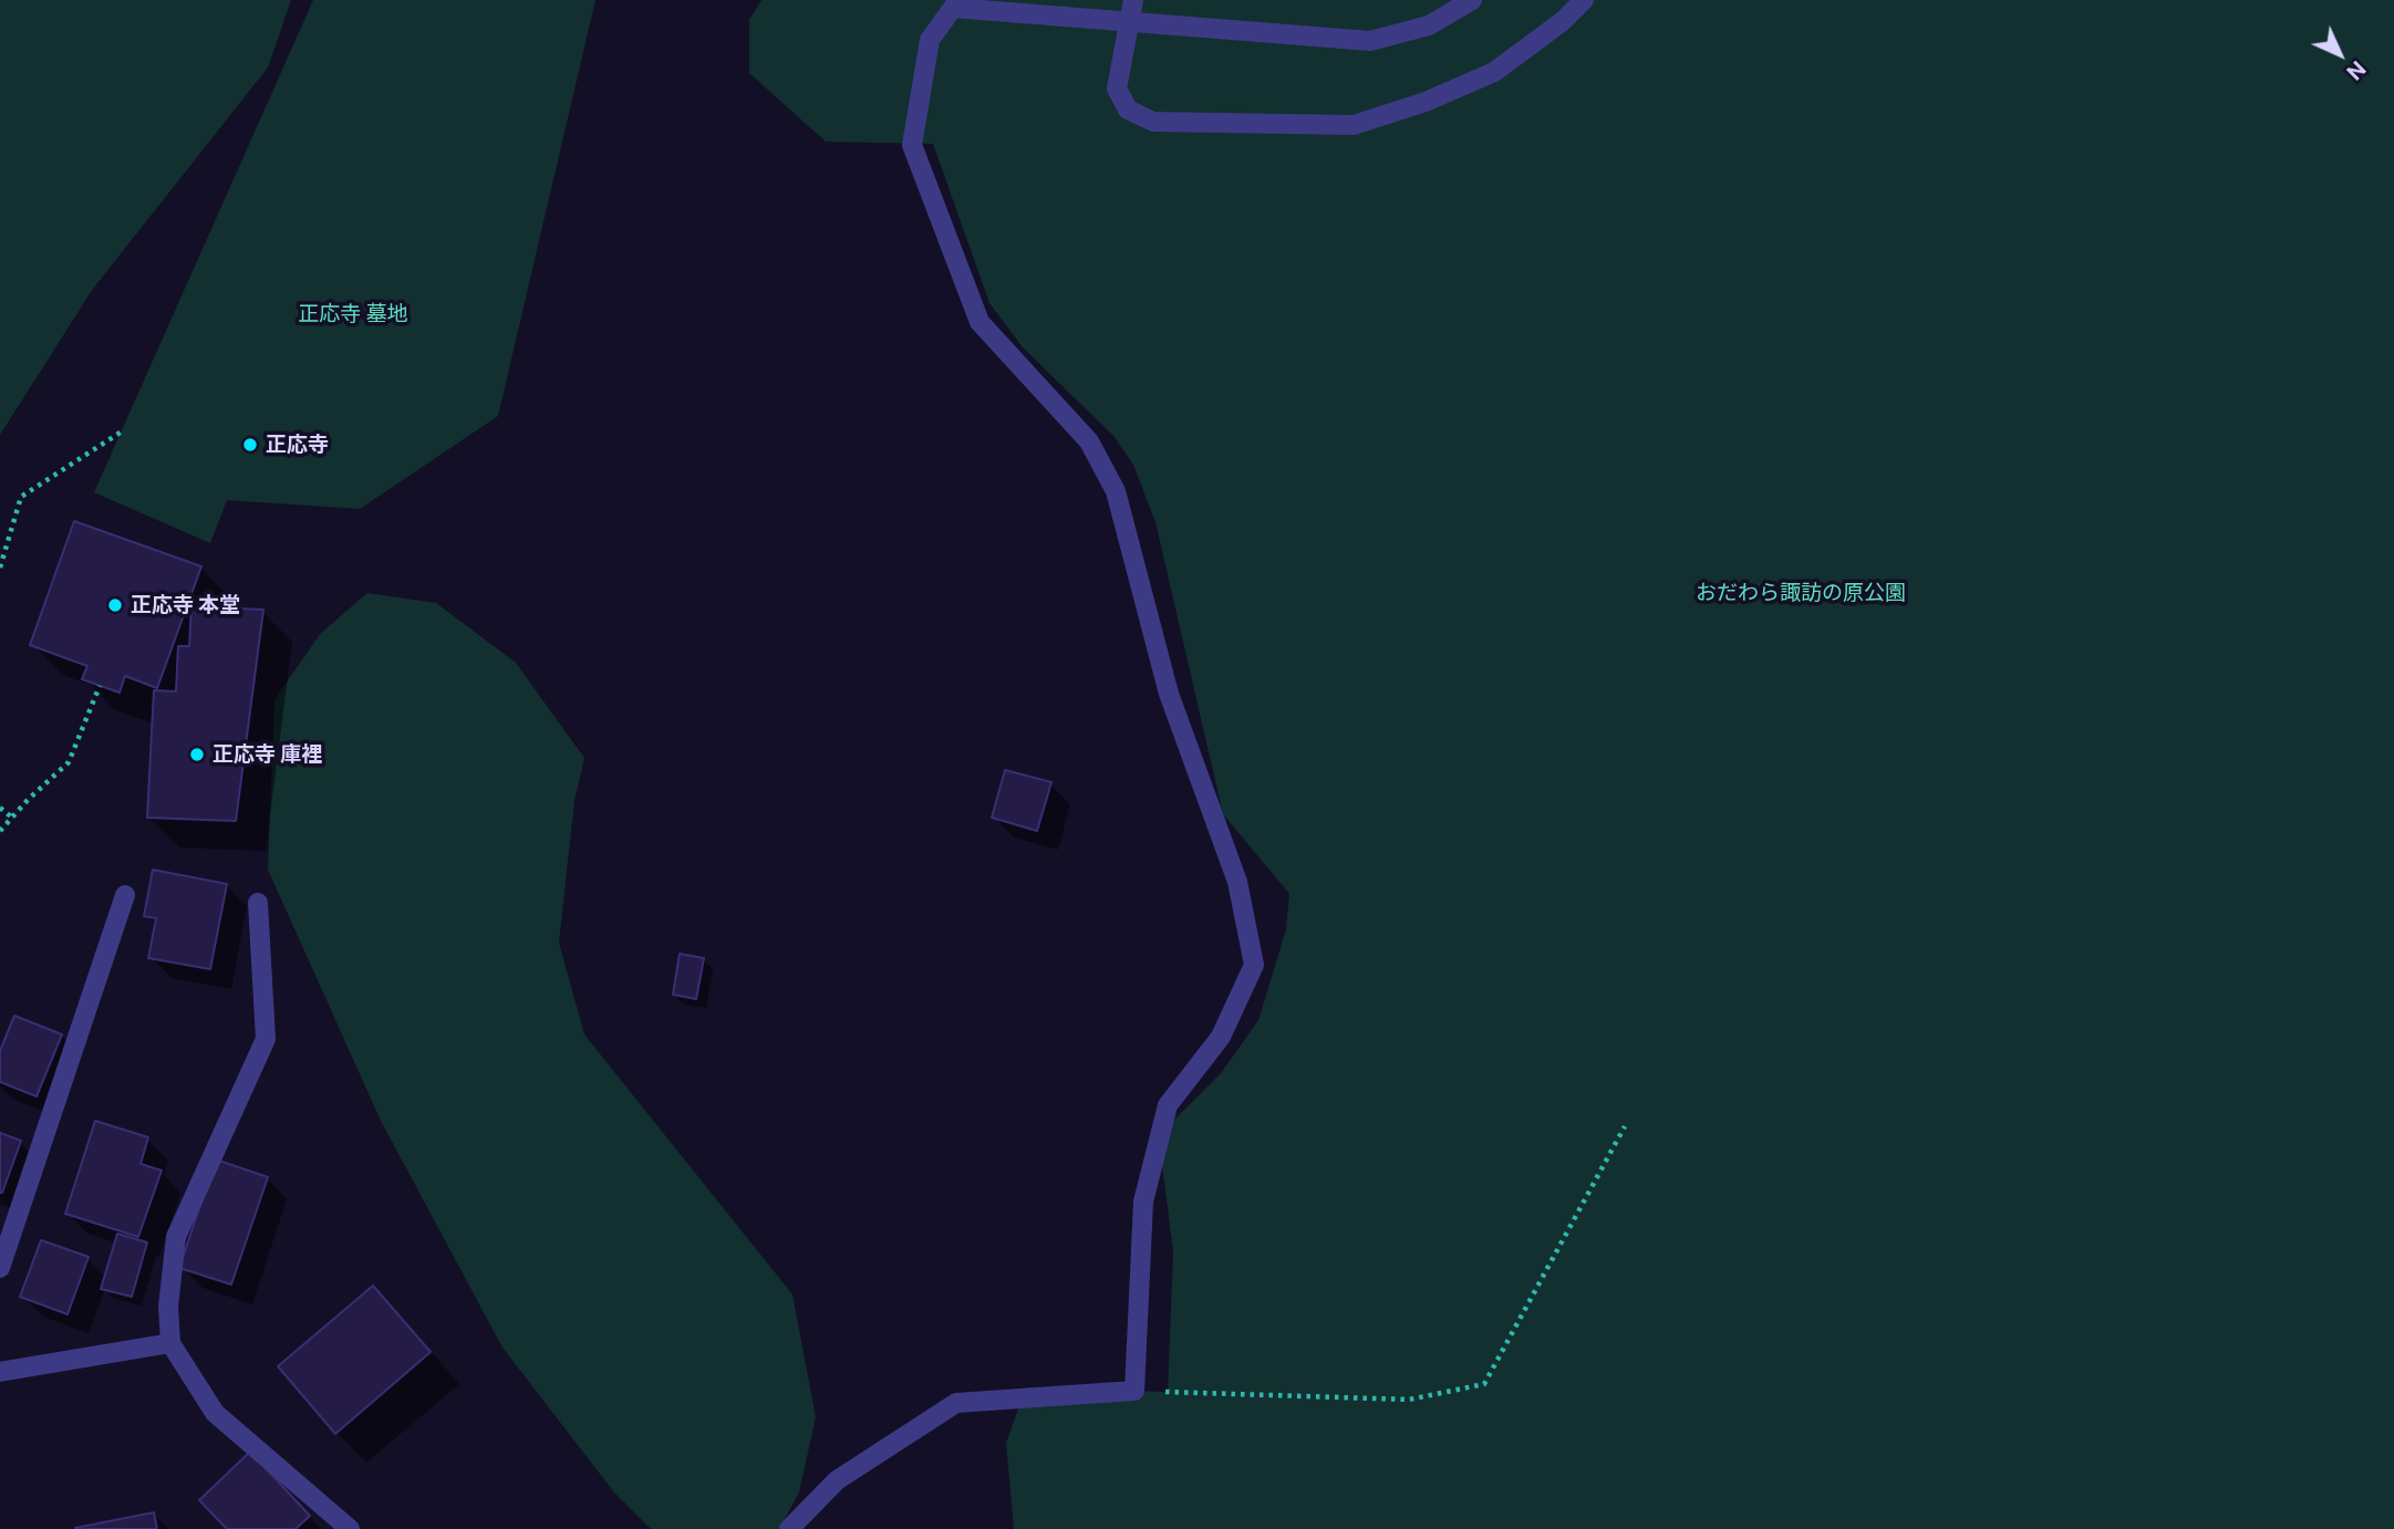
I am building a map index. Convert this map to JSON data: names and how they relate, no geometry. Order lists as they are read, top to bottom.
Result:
{
  "parks": ["正応寺 墓地", "おだわら諏訪の原公園"],
  "places": ["正応寺", "正応寺 本堂", "正応寺 庫裡"],
  "north": "bottom right"
}
